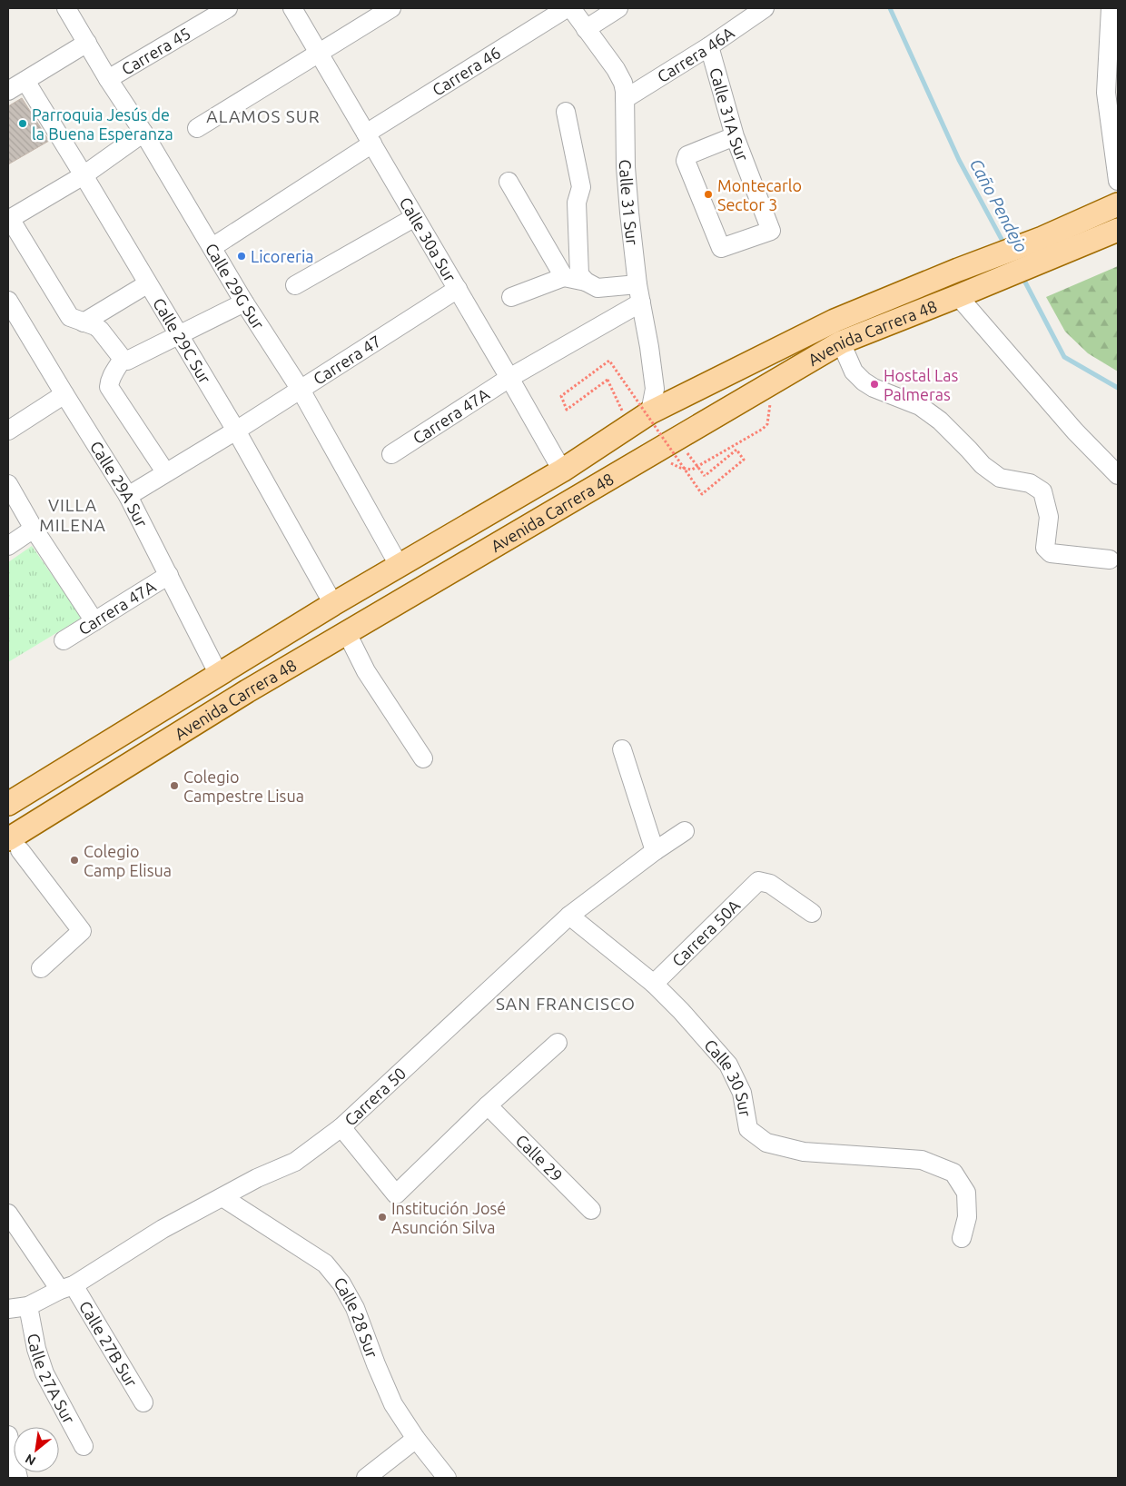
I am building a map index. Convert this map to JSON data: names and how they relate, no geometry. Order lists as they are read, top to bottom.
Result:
{
  "streets": {
    "main road": ["Avenida Carrera 48"],
    "street": [
      "Carrera 45",
      "Carrera 46A",
      "Carrera 46",
      "Calle 31A Sur",
      "Calle 31 Sur",
      "Calle 30a Sur",
      "Calle 29G Sur",
      "Calle 29C Sur",
      "Carrera 47",
      "Carrera 47A",
      "Calle 29A Sur",
      "Carrera 50A",
      "Calle 30 Sur",
      "Carrera 50",
      "Calle 29",
      "Calle 28 Sur",
      "Calle 27B Sur",
      "Calle 27A Sur"
    ]
  },
  "crossings": [
    ["Carrera 45", "Calle 29G Sur"],
    ["Carrera 46A", "Calle 31A Sur"],
    ["Carrera 46A", "Calle 31 Sur"],
    ["Carrera 46", "Calle 30a Sur"],
    ["Carrera 46", "Calle 29G Sur"],
    ["Calle 31 Sur", "Avenida Carrera 48"],
    ["Calle 31 Sur", "Carrera 47A"],
    ["Calle 30a Sur", "Avenida Carrera 48"],
    ["Calle 30a Sur", "Carrera 47"],
    ["Calle 30a Sur", "Carrera 47A"],
    ["Calle 29G Sur", "Avenida Carrera 48"],
    ["Calle 29G Sur", "Carrera 47"],
    ["Avenida Carrera 48", "Calle 29C Sur"],
    ["Avenida Carrera 48", "Calle 29A Sur"],
    ["Calle 29C Sur", "Carrera 47"],
    ["Carrera 47", "Calle 29A Sur"],
    ["Carrera 47A", "Calle 29A Sur"],
    ["Carrera 50A", "Calle 30 Sur"],
    ["Calle 30 Sur", "Carrera 50"],
    ["Carrera 50", "Calle 28 Sur"],
    ["Carrera 50", "Calle 27B Sur"],
    ["Carrera 50", "Calle 27A Sur"]
  ],
  "districts": ["ALAMOS SUR", "VILLA MILENA", "SAN FRANCISCO"],
  "water": ["Caño Pendejo"],
  "places": [
    "Parroquia Jesús de la Buena Esperanza",
    "Montecarlo Sector 3",
    "Licoreria",
    "Hostal Las Palmeras",
    "Colegio Campestre Lisua",
    "Colegio Camp Elisua",
    "Institución José Asunción Silva"
  ],
  "north": "bottom left"
}
